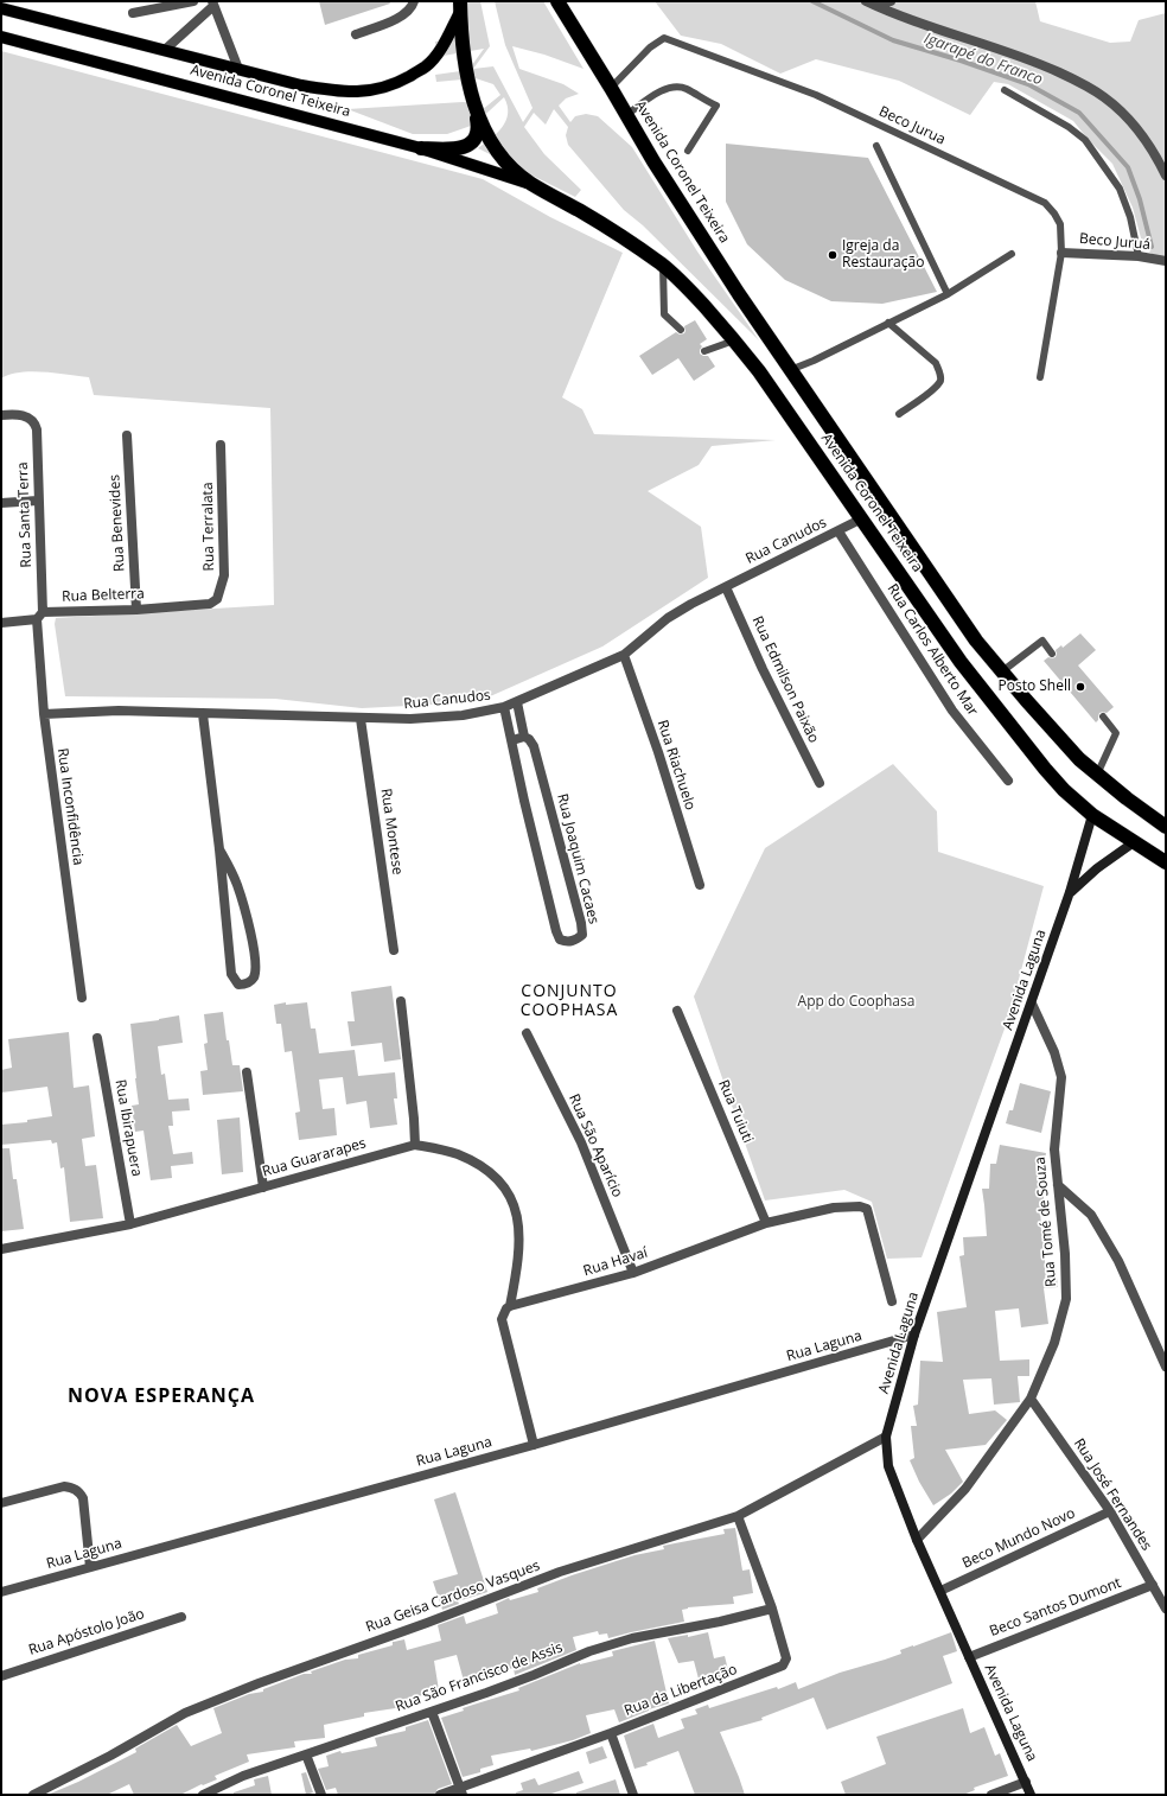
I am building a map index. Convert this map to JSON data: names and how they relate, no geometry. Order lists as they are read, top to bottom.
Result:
{
  "streets": {
    "highway": ["Avenida Coronel Teixeira"],
    "main road": ["Avenida Laguna"],
    "street": [
      "Beco Juruá",
      "Rua Santa Terra",
      "Rua Benevides",
      "Rua Terralata",
      "Rua Canudos",
      "Rua Belterra",
      "Rua Carlos Alberto Mar",
      "Rua Edmilson Paixão",
      "Rua Riachuelo",
      "Rua Inconfidência",
      "Rua Montese",
      "Rua Joaquim Cacaes",
      "Rua Tuiuti",
      "Rua Ibirapuera",
      "Rua São Aparício",
      "Rua Guararapes",
      "Rua Tomé de Souza",
      "Rua Havaí",
      "Rua Laguna",
      "Rua José Fernandes",
      "Beco Mundo Novo",
      "Rua Geisa Cardoso Vasques",
      "Beco Santos Dumont",
      "Rua Apóstolo João",
      "Rua São Francisco de Assis",
      "Rua da Libertação"
    ],
    "lane": ["Beco Jurua"]
  },
  "crossings": [
    ["Avenida Coronel Teixeira", "Beco Jurua"],
    ["Avenida Coronel Teixeira", "Rua Canudos"],
    ["Avenida Coronel Teixeira", "Avenida Laguna"],
    ["Beco Jurua", "Beco Juruá"],
    ["Rua Santa Terra", "Rua Belterra"],
    ["Rua Santa Terra", "Rua Inconfidência"],
    ["Rua Benevides", "Rua Belterra"],
    ["Rua Terralata", "Rua Belterra"],
    ["Rua Canudos", "Rua Carlos Alberto Mar"],
    ["Rua Canudos", "Rua Edmilson Paixão"],
    ["Rua Canudos", "Rua Riachuelo"],
    ["Rua Canudos", "Rua Inconfidência"],
    ["Rua Canudos", "Rua Montese"],
    ["Rua Canudos", "Rua Joaquim Cacaes"],
    ["Rua Belterra", "Rua Inconfidência"],
    ["Avenida Laguna", "Rua Tomé de Souza"],
    ["Avenida Laguna", "Rua Laguna"],
    ["Avenida Laguna", "Beco Mundo Novo"],
    ["Avenida Laguna", "Rua Geisa Cardoso Vasques"],
    ["Avenida Laguna", "Beco Santos Dumont"],
    ["Rua Tuiuti", "Rua Havaí"],
    ["Rua Ibirapuera", "Rua Guararapes"],
    ["Rua São Aparício", "Rua Havaí"],
    ["Rua Guararapes", "Rua Havaí"],
    ["Rua Tomé de Souza", "Rua José Fernandes"],
    ["Rua José Fernandes", "Beco Mundo Novo"],
    ["Rua José Fernandes", "Beco Santos Dumont"],
    ["Rua Geisa Cardoso Vasques", "Rua da Libertação"],
    ["Rua São Francisco de Assis", "Rua da Libertação"]
  ],
  "districts": ["CONJUNTO COOPHASA", "NOVA ESPERANÇA"],
  "water": ["Igarapé do Franco"],
  "parks": ["App do Coophasa"],
  "places": ["Igreja da Restauração", "Posto Shell"]
}
